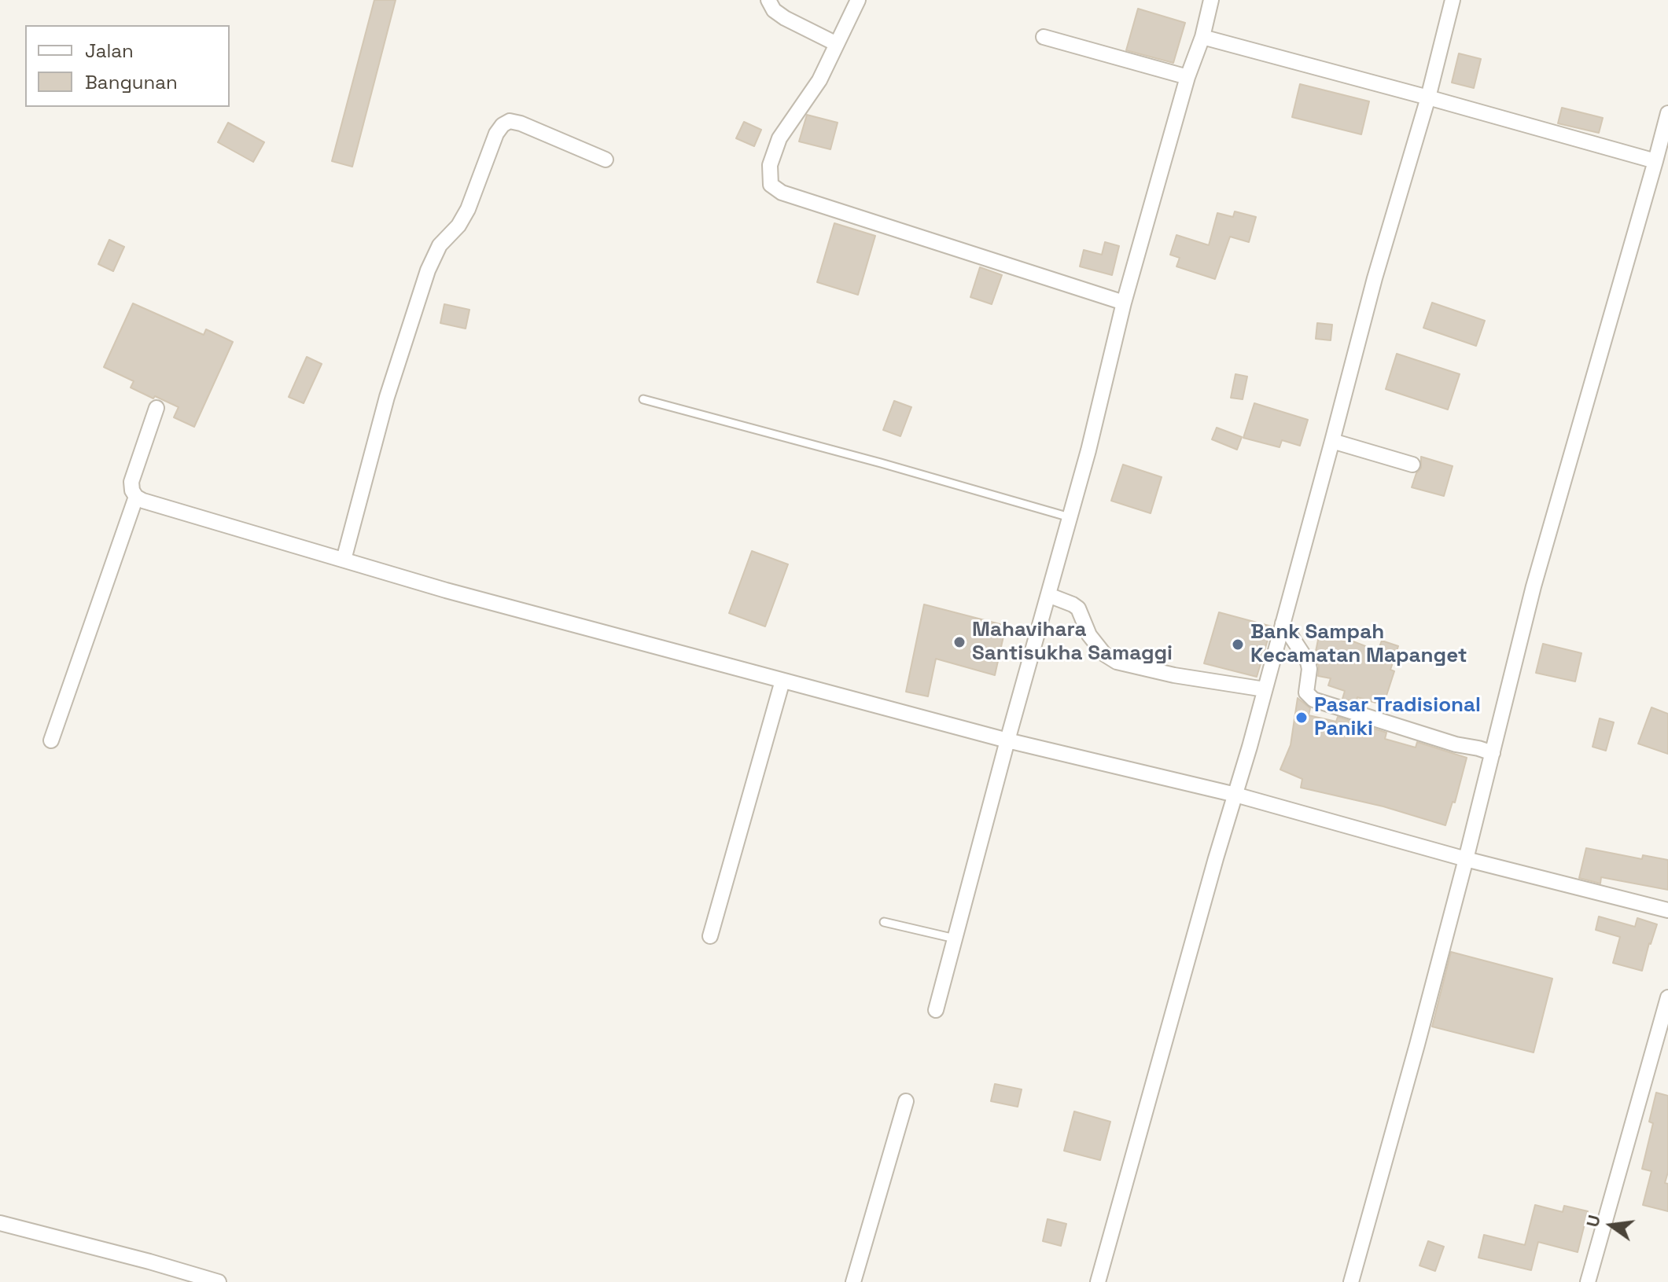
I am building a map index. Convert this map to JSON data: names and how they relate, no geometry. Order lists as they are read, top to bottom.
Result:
{
  "places": ["Mahavihara Santisukha Samaggi", "Bank Sampah Kecamatan Mapanget", "Pasar Tradisional Paniki"],
  "legend": ["Jalan", "Bangunan"],
  "north": "left"
}
